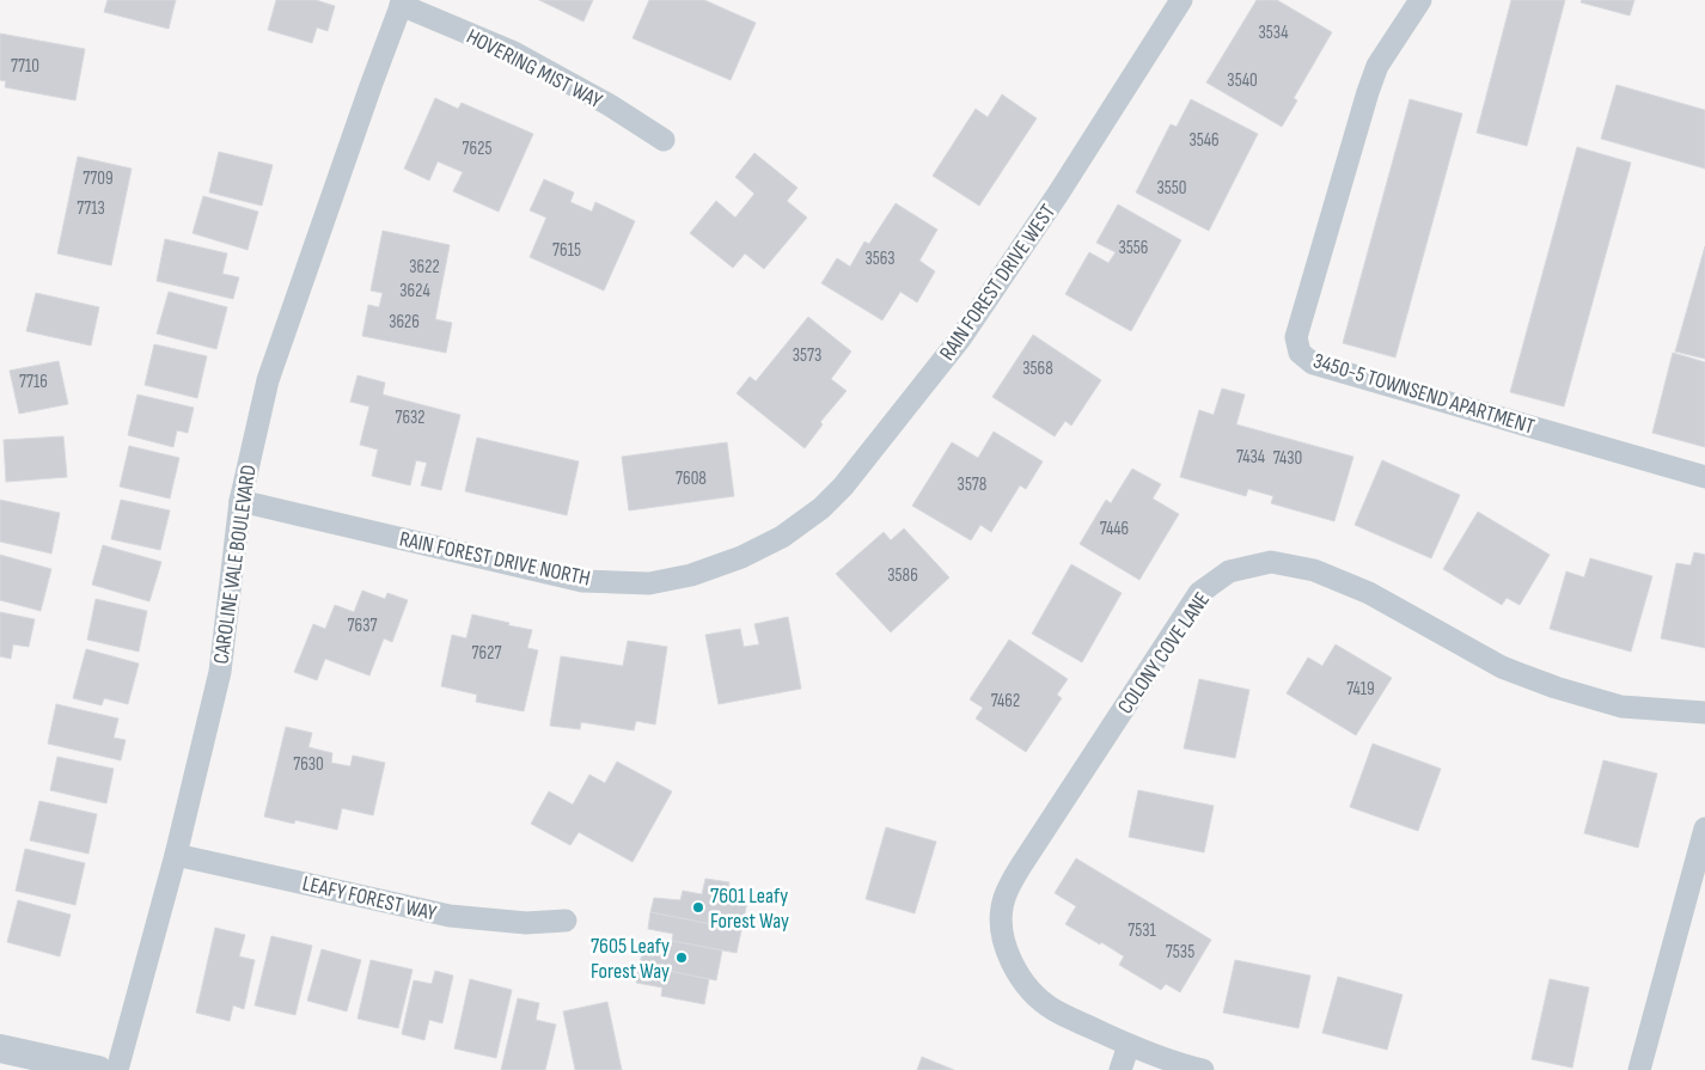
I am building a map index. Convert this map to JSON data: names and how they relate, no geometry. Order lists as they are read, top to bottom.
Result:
{
  "streets": {
    "street": [
      "HOVERING MIST WAY",
      "RAIN FOREST DRIVE WEST",
      "3450-5 TOWNSEND APARTMENT",
      "RAIN FOREST DRIVE NORTH",
      "CAROLINE VALE BOULEVARD",
      "COLONY COVE LANE",
      "LEAFY FOREST WAY"
    ]
  },
  "crossings": [
    ["HOVERING MIST WAY", "CAROLINE VALE BOULEVARD"],
    ["RAIN FOREST DRIVE WEST", "RAIN FOREST DRIVE NORTH"],
    ["RAIN FOREST DRIVE NORTH", "CAROLINE VALE BOULEVARD"],
    ["CAROLINE VALE BOULEVARD", "LEAFY FOREST WAY"]
  ],
  "places": ["7601 Leafy Forest Way", "7605 Leafy Forest Way"],
  "house_numbers": [
    "3534",
    "7710",
    "3540",
    "3546",
    "7625",
    "7709",
    "3550",
    "7713",
    "3556",
    "7615",
    "3563",
    "3622",
    "3624",
    "3626",
    "3573",
    "3568",
    "7716",
    "7632",
    "7434",
    "7430",
    "7608",
    "3578",
    "7446",
    "3586",
    "7637",
    "7627",
    "7419",
    "7462",
    "7630",
    "7531",
    "7535"
  ]
}
